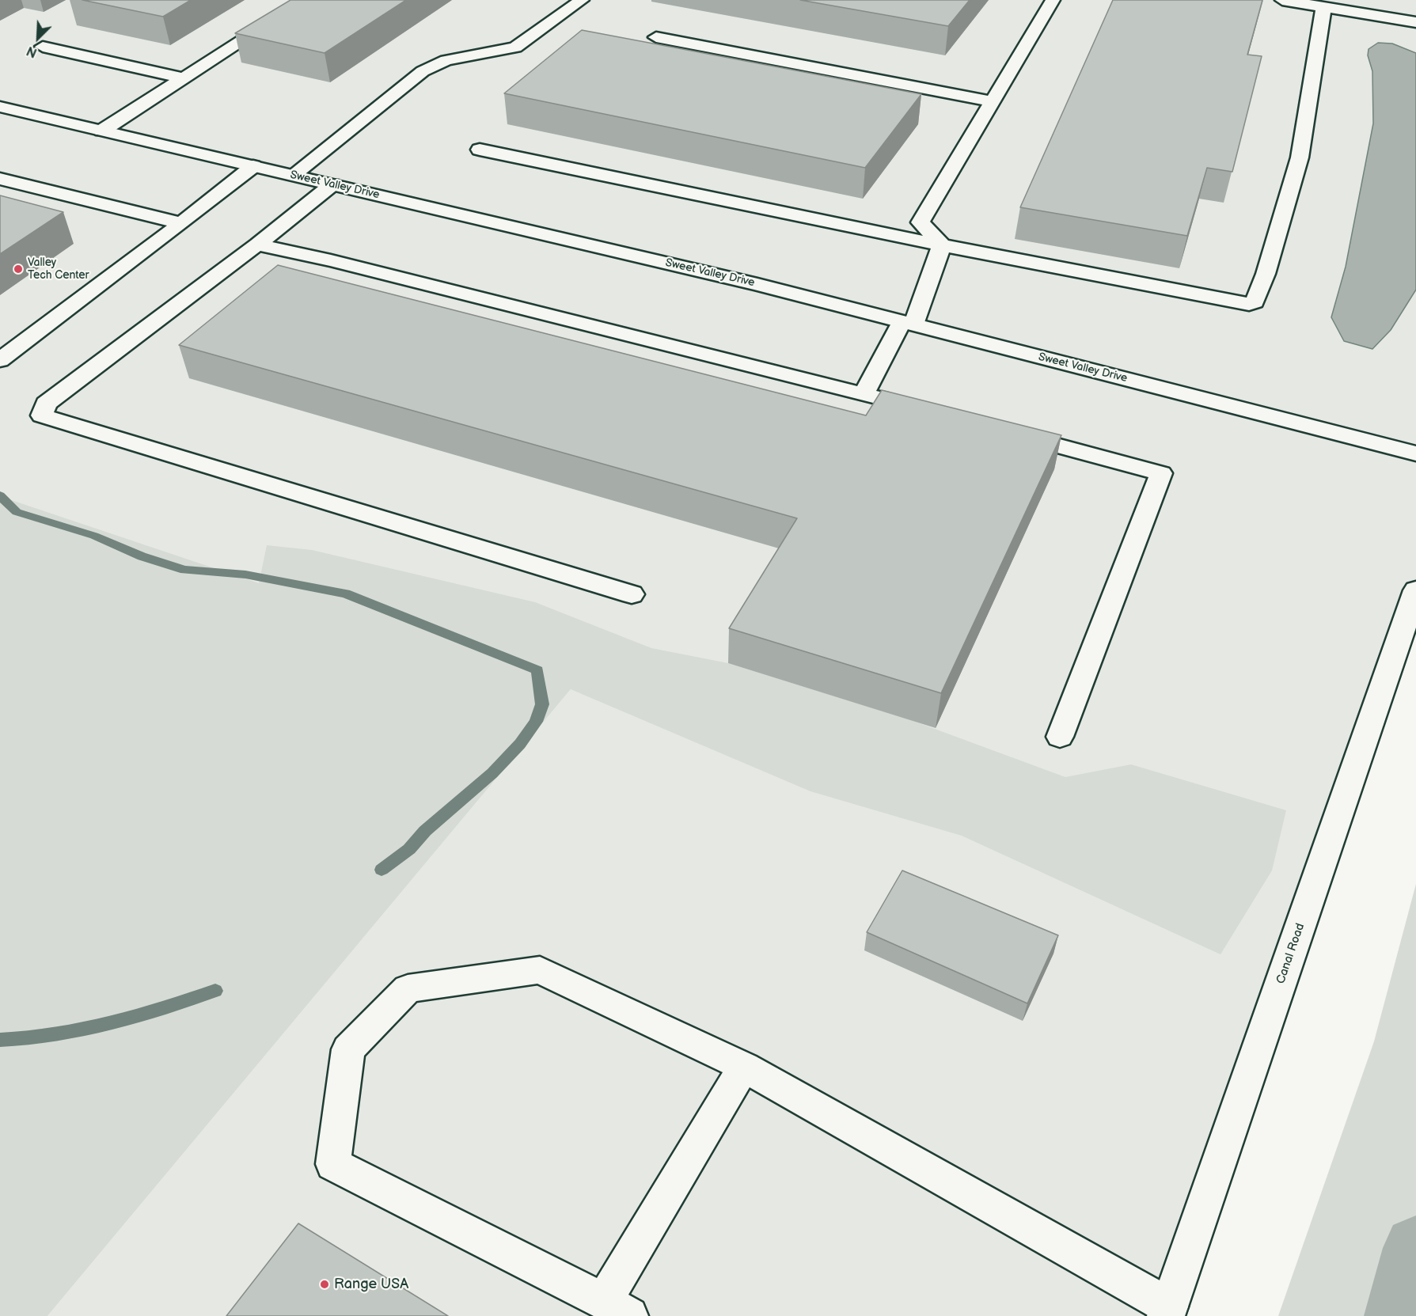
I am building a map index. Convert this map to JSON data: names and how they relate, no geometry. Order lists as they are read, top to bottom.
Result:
{
  "streets": {
    "street": ["Sweet Valley Drive", "Canal Road"]
  },
  "places": ["Valley Tech Center", "Range USA"],
  "north": "bottom left"
}
